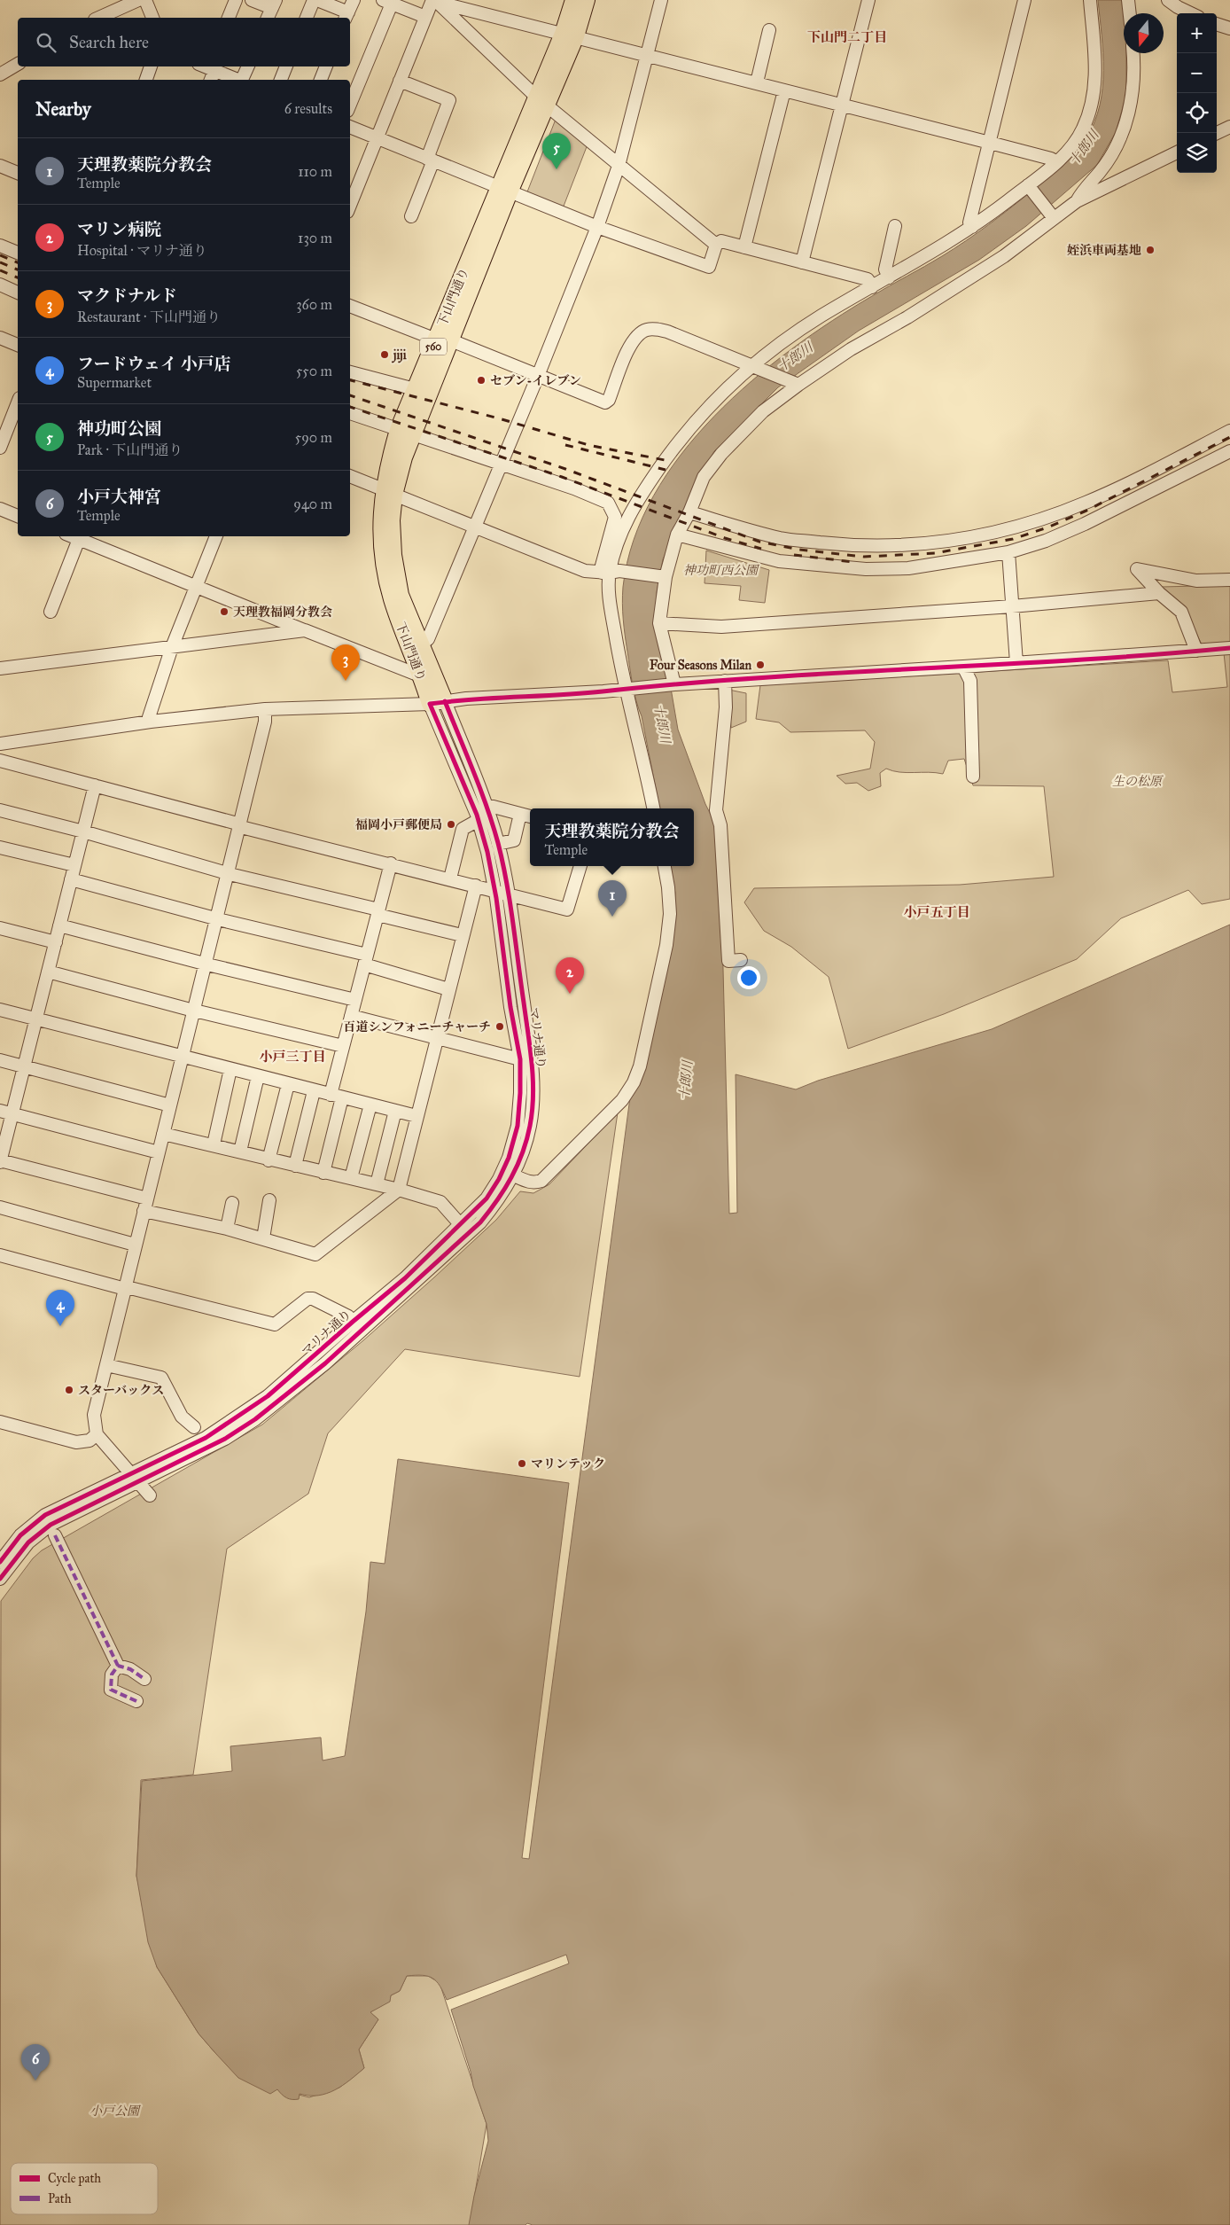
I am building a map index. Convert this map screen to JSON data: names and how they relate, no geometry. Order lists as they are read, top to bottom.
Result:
{
  "streets": {
    "main road": ["下山門通り", "560"],
    "street": ["マリナ通り"]
  },
  "crossings": [
    ["下山門通り", "マリナ通り"]
  ],
  "districts": ["下山門二丁目", "小戸五丁目", "小戸三丁目"],
  "water": ["十郎川"],
  "parks": ["神功町西公園", "生の松原", "小戸公園"],
  "places": [
    "姪浜車両基地",
    "jiji",
    "セブン-イレブン",
    "天理教福岡分教会",
    "Four Seasons Milan",
    "福岡小戸郵便局",
    "百道シンフォニーチャーチ",
    "スターバックス",
    "マリンテック"
  ],
  "legend": ["Cycle path", "Path"],
  "north": "bottom",
  "page": {
    "map_buttons": ["+", "−"],
    "search": "Search here",
    "heading": ["Nearby", "6 results"],
    "pins": [
      "5",
      "3",
      "1",
      "2",
      "4",
      "6"
    ],
    "list": [
      {
        "mark": "1",
        "name": "天理教薬院分教会",
        "note": "Temple",
        "value": "110 m"
      },
      {
        "mark": "2",
        "name": "マリン病院",
        "note": "Hospital · マリナ通り",
        "value": "130 m"
      },
      {
        "mark": "3",
        "name": "マクドナルド",
        "note": "Restaurant · 下山門通り",
        "value": "360 m"
      },
      {
        "mark": "4",
        "name": "フードウェイ 小戸店",
        "note": "Supermarket",
        "value": "550 m"
      },
      {
        "mark": "5",
        "name": "神功町公園",
        "note": "Park · 下山門通り",
        "value": "590 m"
      },
      {
        "mark": "6",
        "name": "小戸大神宮",
        "note": "Temple",
        "value": "940 m"
      }
    ],
    "popup": ["天理教薬院分教会", "Temple"]
  }
}
